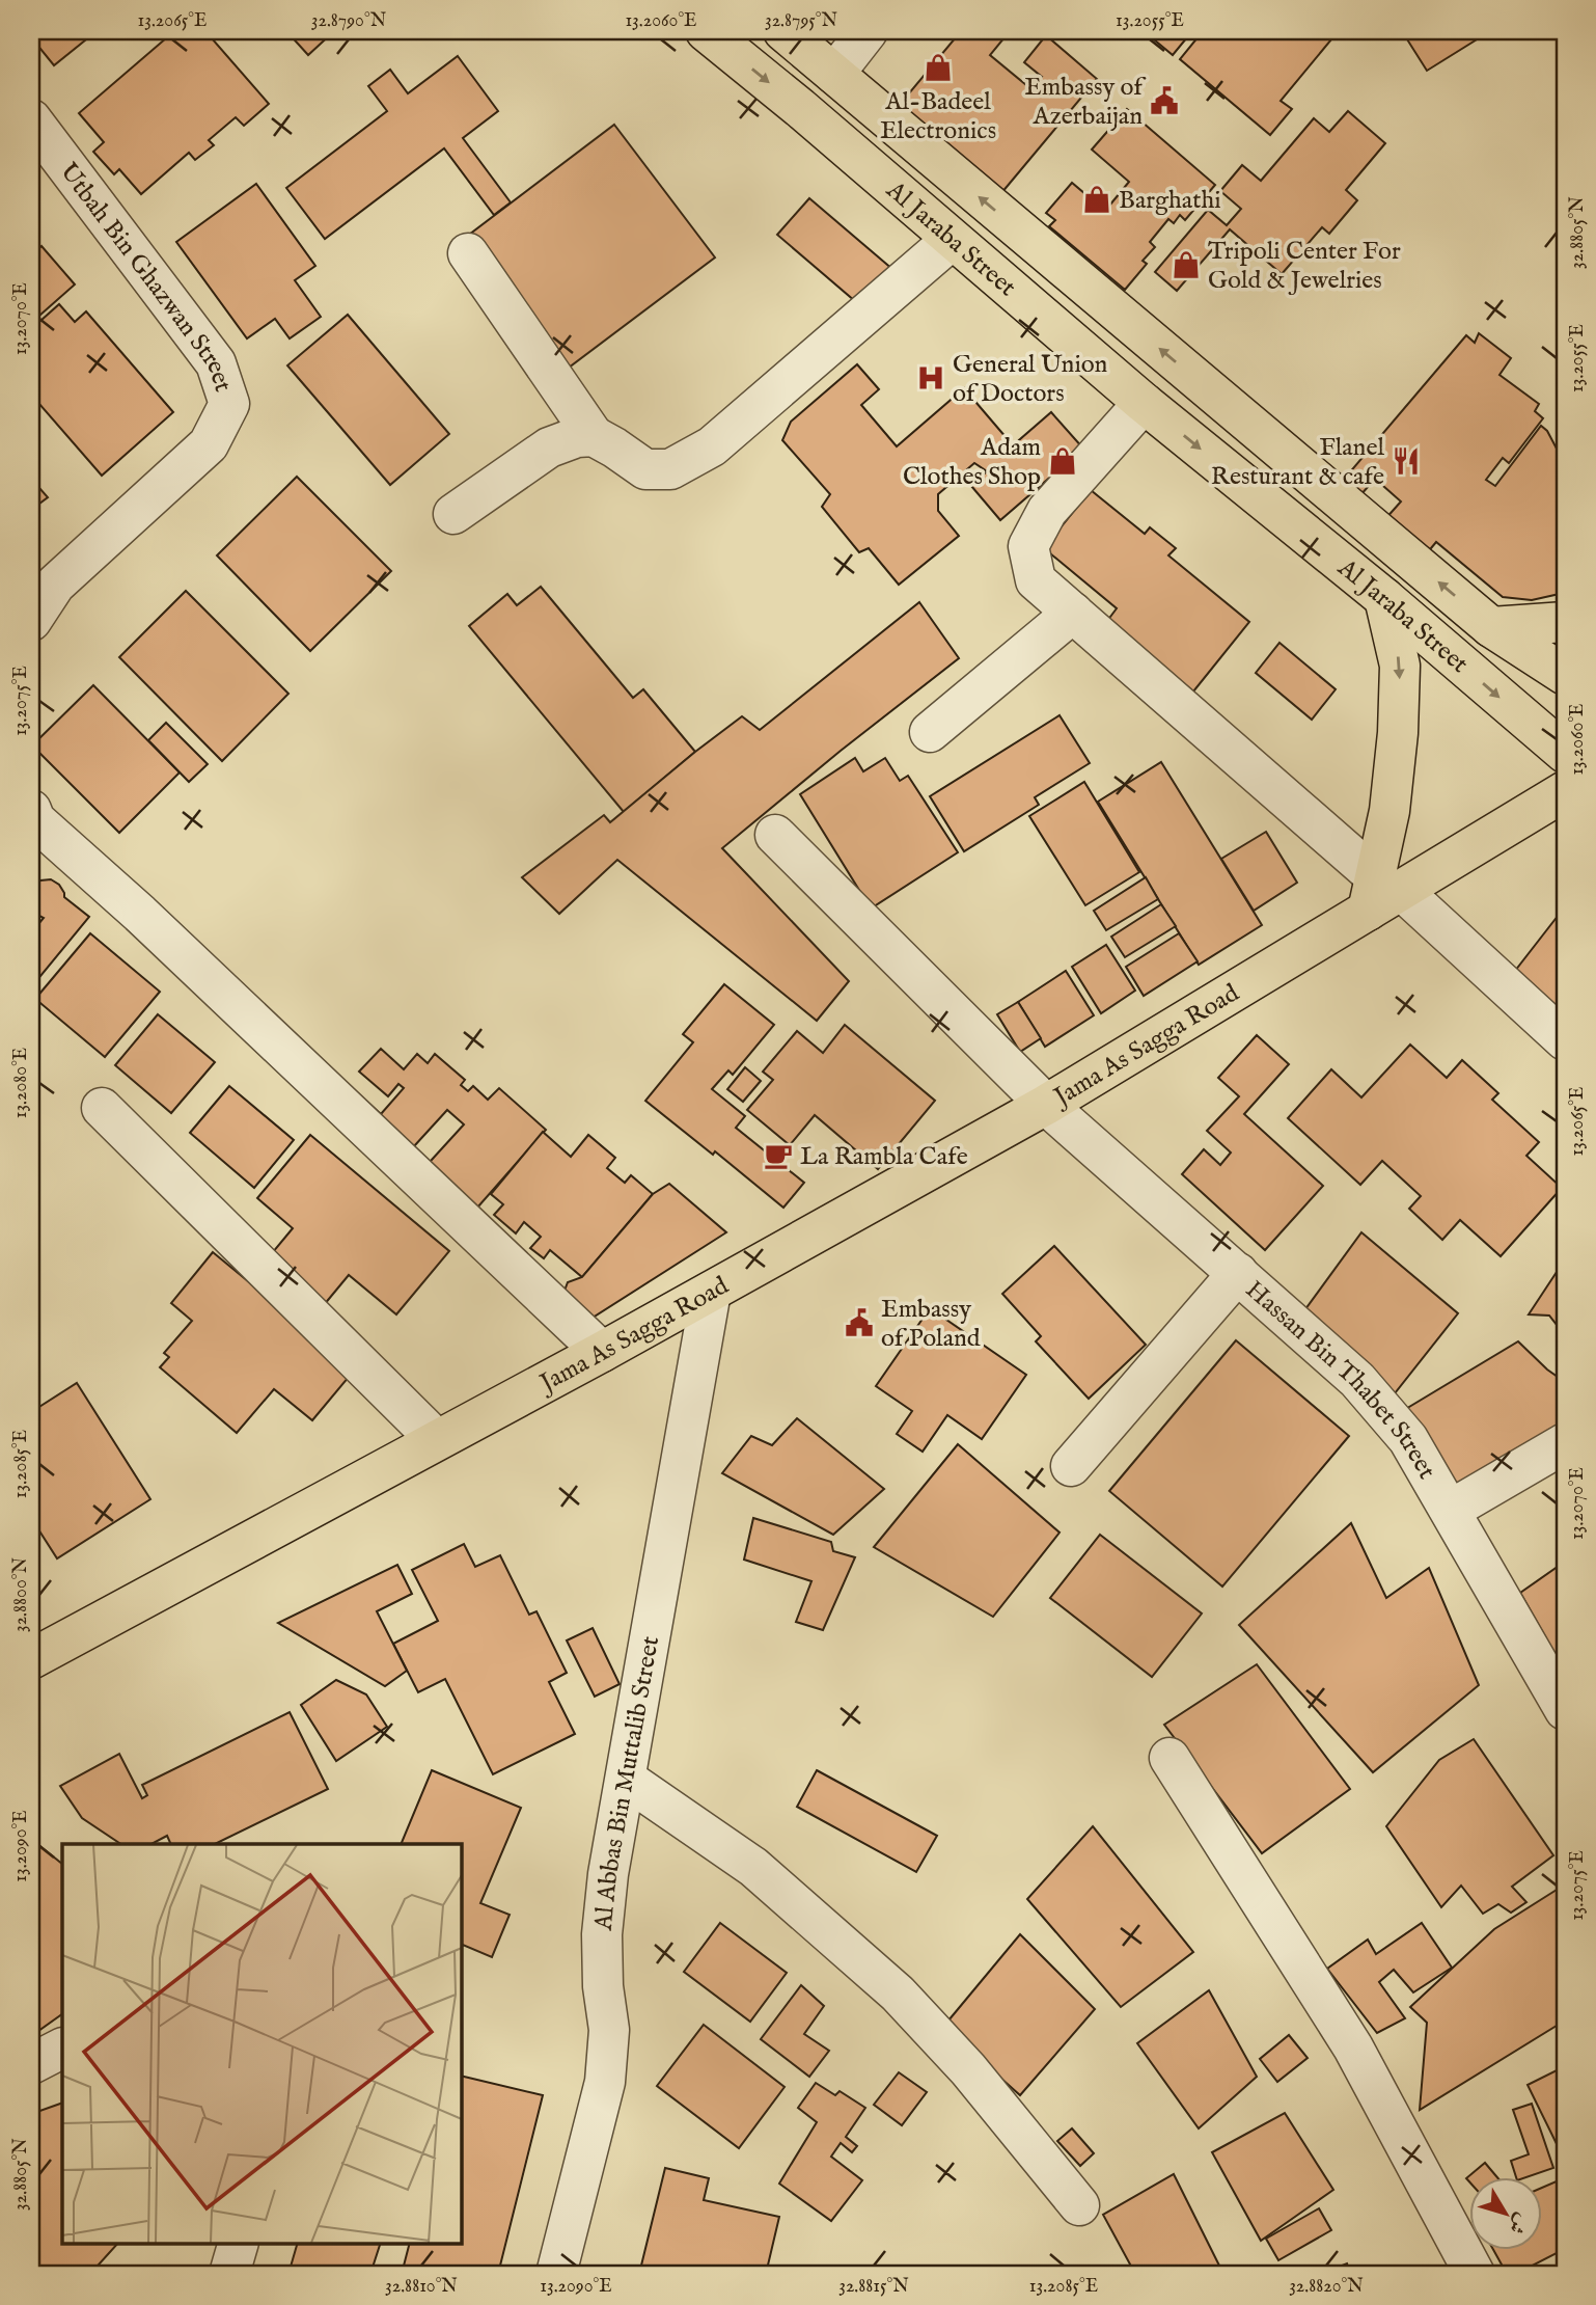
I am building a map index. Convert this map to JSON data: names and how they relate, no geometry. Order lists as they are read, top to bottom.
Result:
{
  "streets": {
    "main road": ["Al Jaraba Street", "Jama As Sagga Road"],
    "street": ["Utbah Bin Ghazwan Street", "Hassan Bin Thabet Street", "Al Abbas Bin Muttalib Street"]
  },
  "crossings": [
    ["Jama As Sagga Road", "Hassan Bin Thabet Street"],
    ["Jama As Sagga Road", "Al Abbas Bin Muttalib Street"]
  ],
  "places": {
    "shop": [
      "Al-Badeel Electronics",
      "Barghathi",
      "Tripoli Center For Gold & Jewelries",
      "Adam Clothes Shop"
    ],
    "public building": ["Embassy of Azerbaijan", "Embassy of Poland"],
    "hospital": ["General Union of Doctors"],
    "restaurant": ["Flanel Resturant & cafe"],
    "cafe": ["La Rambla Cafe"]
  },
  "north": "bottom right",
  "coordinates": [
    "13.2065°E",
    "32.8790°N",
    "13.2060°E",
    "32.8795°N",
    "13.2055°E",
    "32.8805°N",
    "13.2070°E",
    "13.2075°E",
    "13.2080°E",
    "13.2085°E",
    "32.8800°N",
    "13.2090°E",
    "32.8810°N",
    "32.8815°N",
    "32.8820°N"
  ]
}
